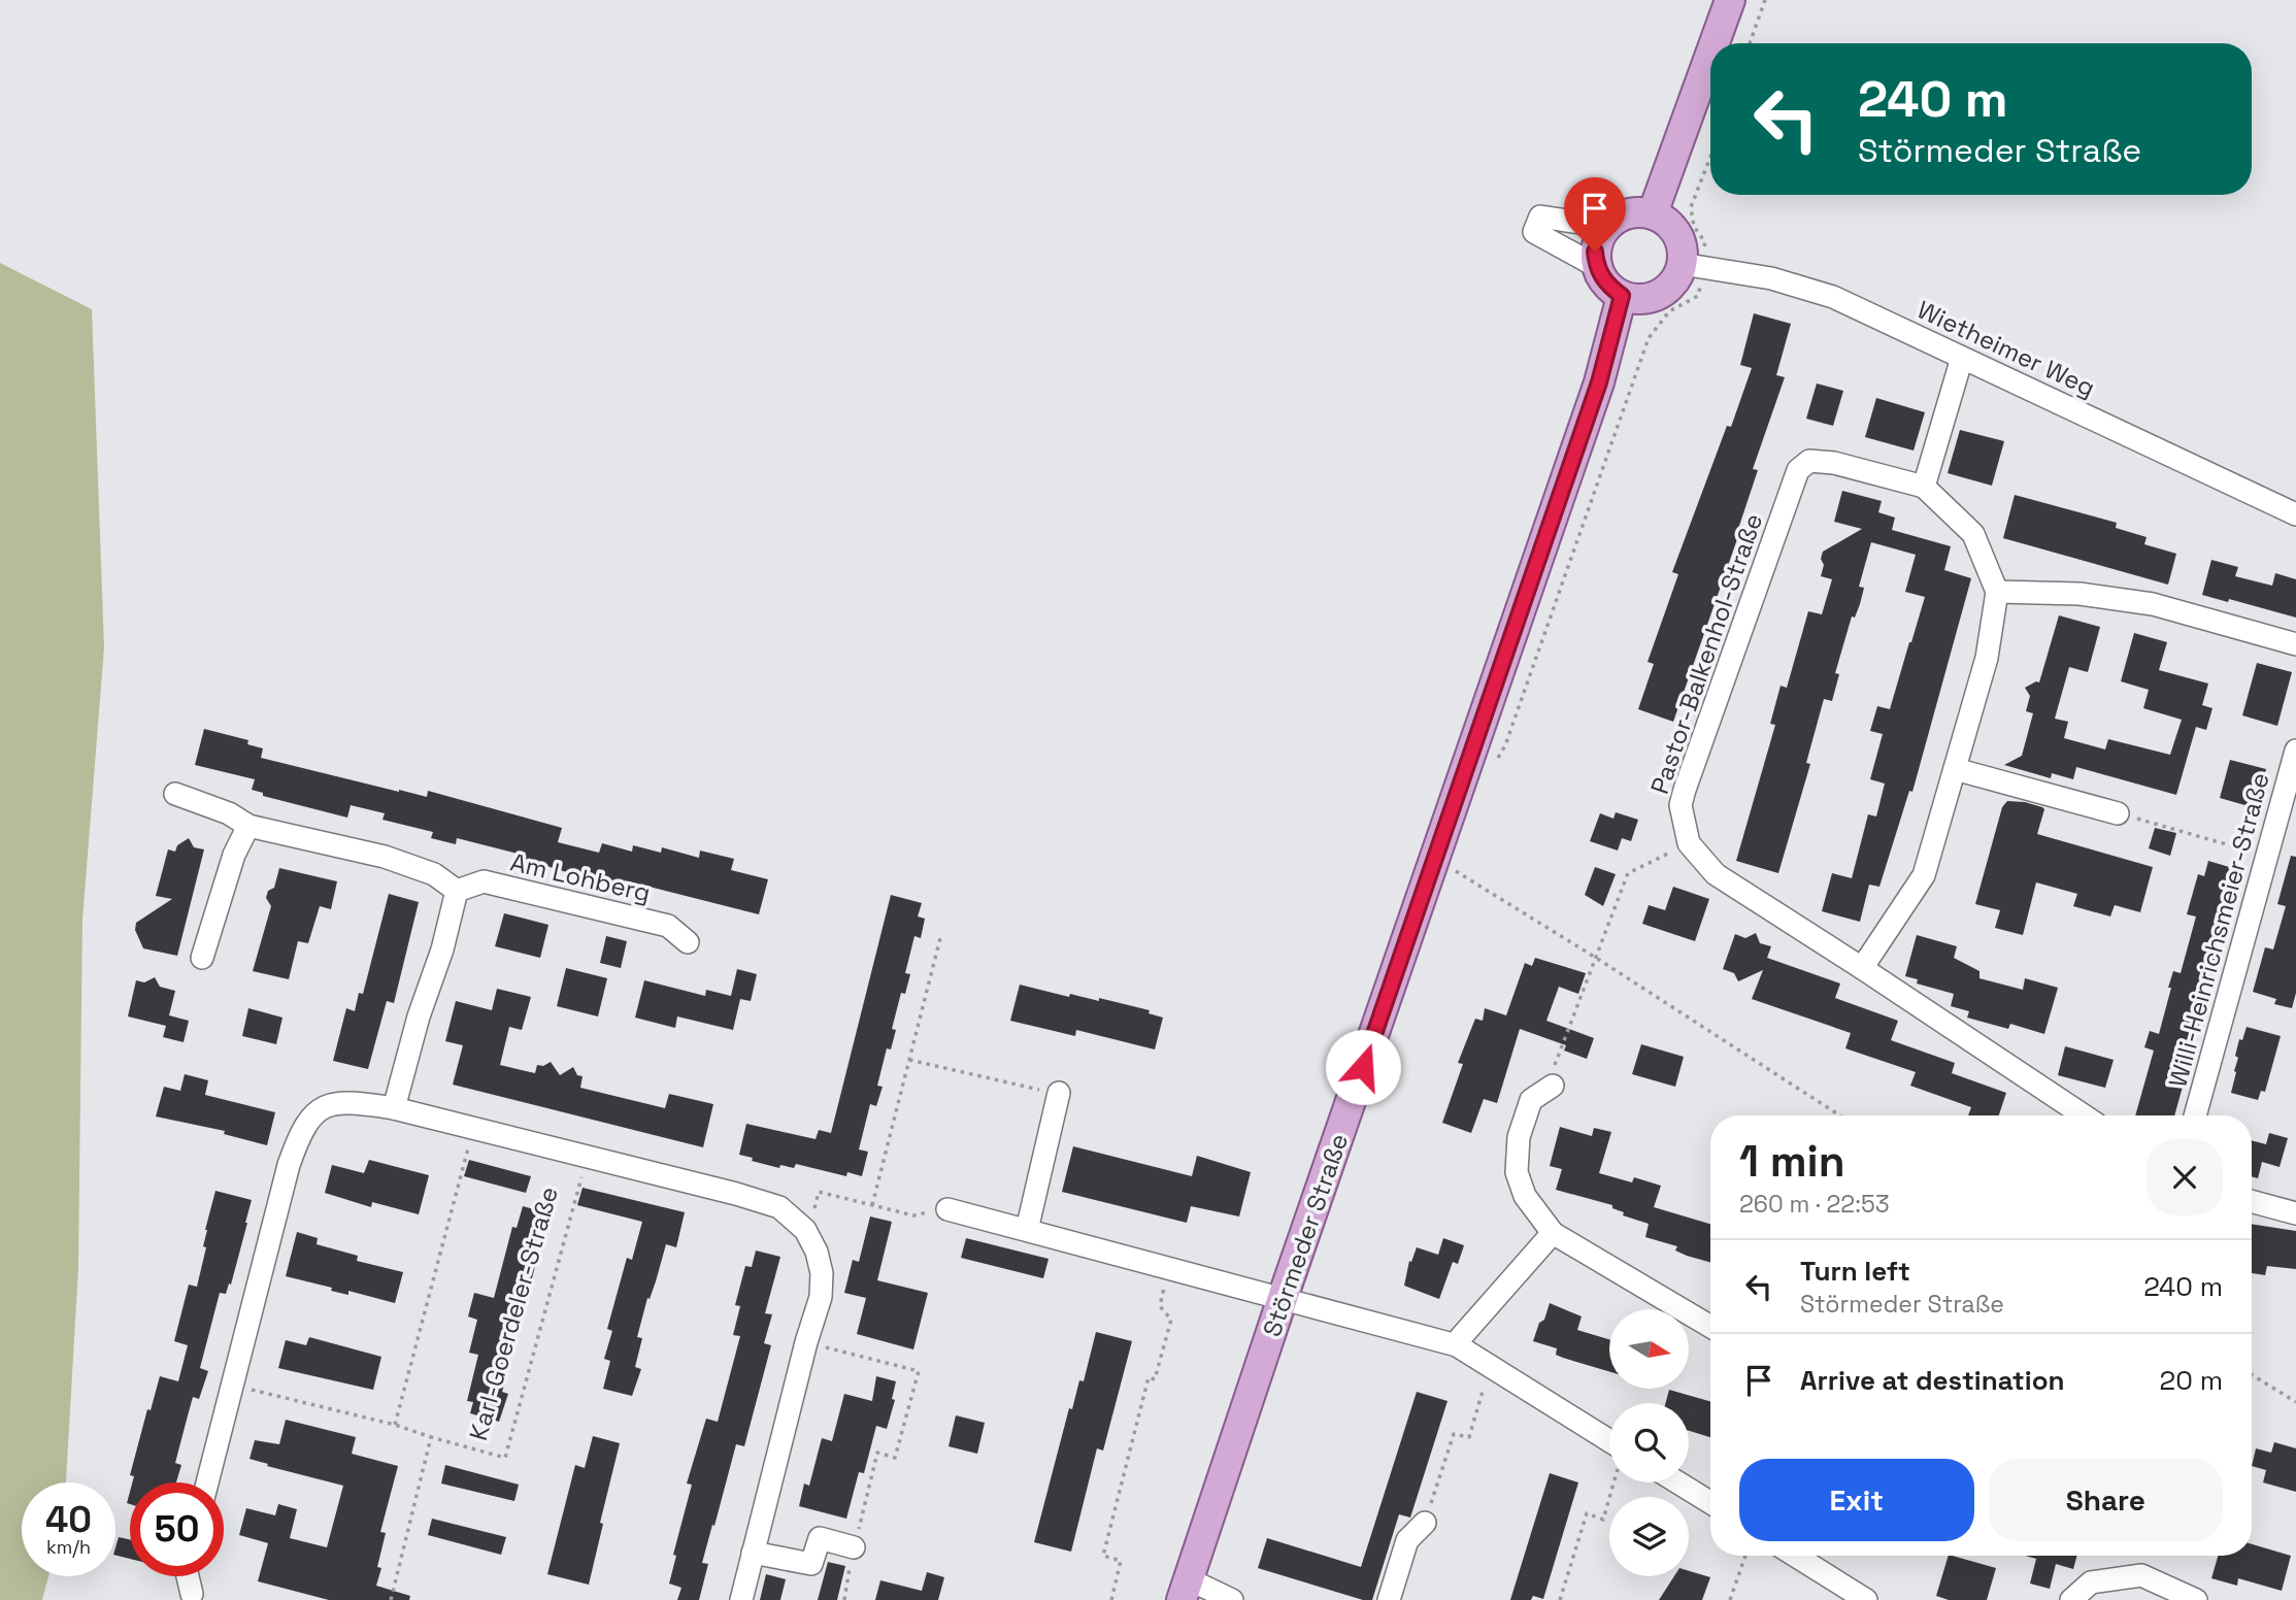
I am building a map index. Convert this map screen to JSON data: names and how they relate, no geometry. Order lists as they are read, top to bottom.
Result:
{
  "streets": {
    "main road": ["Störmeder Straße"],
    "street": [
      "Wietheimer Weg",
      "Pastor-Balkenhol-Straße",
      "Am Lohberg",
      "Willi-Heinrichsmeier-Straße",
      "Karl-Goerdeler-Straße"
    ]
  },
  "crossings": [
    ["Wietheimer Weg", "Störmeder Straße"]
  ],
  "north": "right",
  "page": {
    "turn": ["240 m", "Störmeder Straße"],
    "heading": ["1 min", "260 m · 22:53"],
    "list": [
      {
        "name": "Turn left",
        "note": "Störmeder Straße",
        "value": "240 m"
      },
      {
        "name": "Arrive at destination",
        "value": "20 m"
      }
    ],
    "buttons": ["Exit", "Share"],
    "speed": "40 km/h",
    "limit": "50"
  }
}
